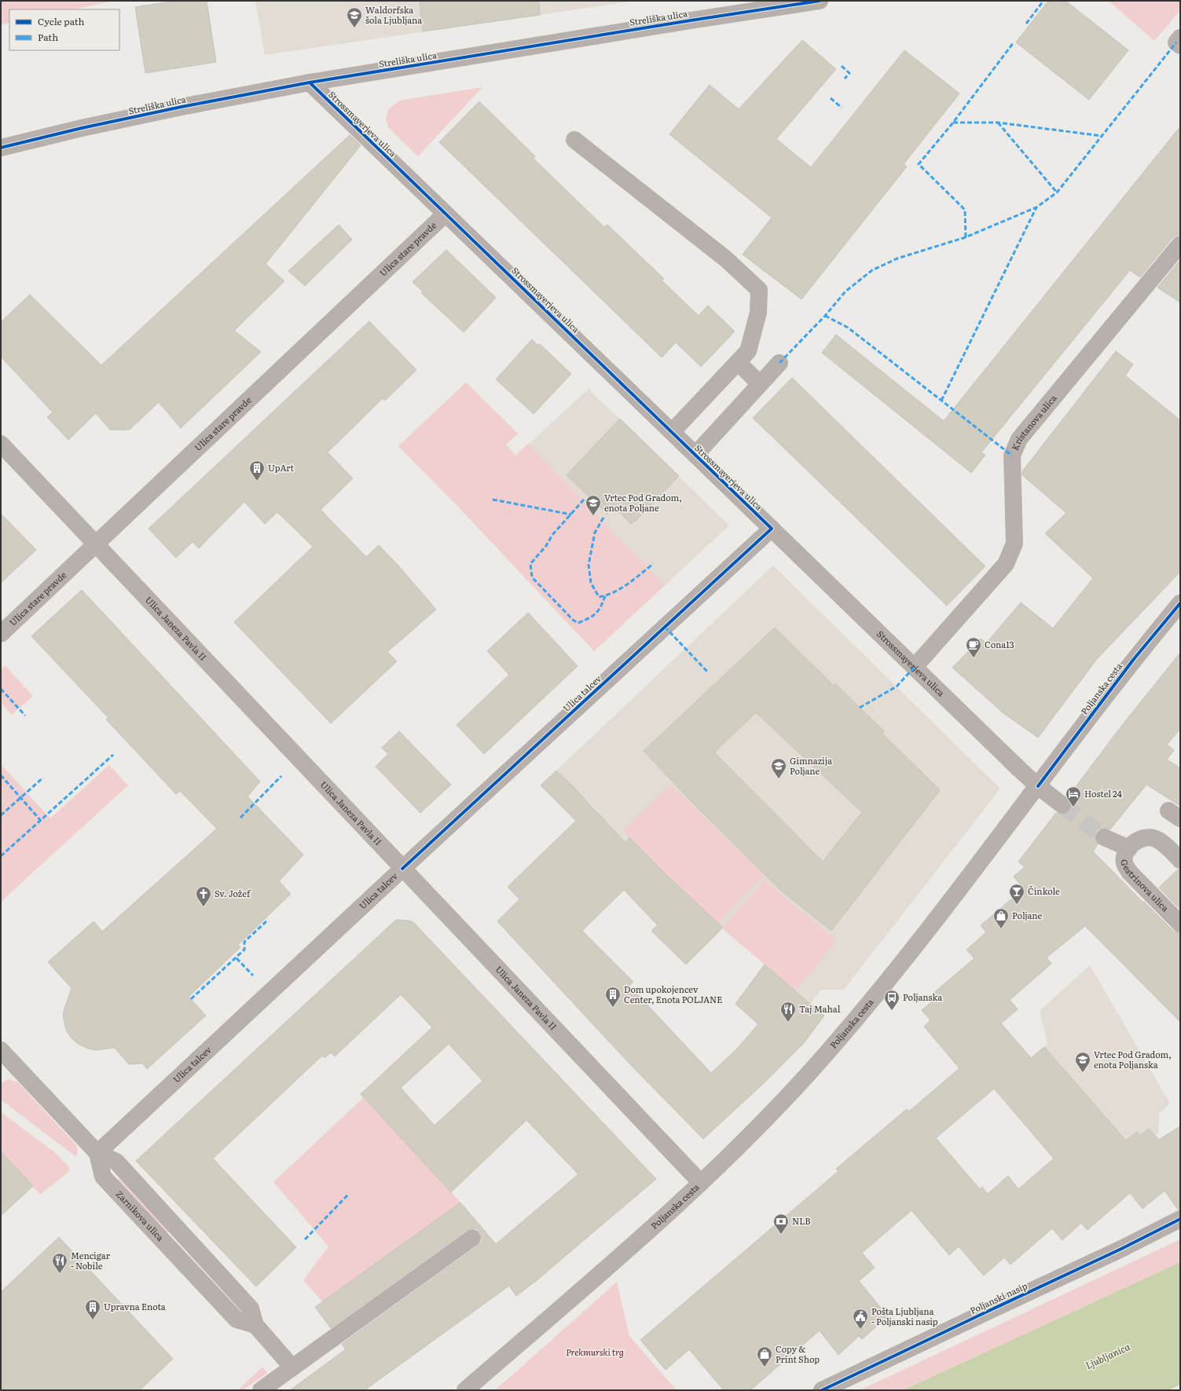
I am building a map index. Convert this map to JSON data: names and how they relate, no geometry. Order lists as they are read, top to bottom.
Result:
{
  "streets": {
    "street": [
      "Streliška ulica",
      "Strossmayerjeva ulica",
      "Ulica stare pravde",
      "Kristanova ulica",
      "Ulica Janeza Pavla II",
      "Poljanska cesta",
      "Ulica talcev",
      "Gestrinova ulica",
      "Zarnikova ulica",
      "Poljanski nasip"
    ]
  },
  "crossings": [
    ["Streliška ulica", "Strossmayerjeva ulica"],
    ["Strossmayerjeva ulica", "Ulica stare pravde"],
    ["Strossmayerjeva ulica", "Kristanova ulica"],
    ["Strossmayerjeva ulica", "Poljanska cesta"],
    ["Strossmayerjeva ulica", "Ulica talcev"],
    ["Ulica stare pravde", "Ulica Janeza Pavla II"],
    ["Ulica Janeza Pavla II", "Poljanska cesta"],
    ["Ulica Janeza Pavla II", "Ulica talcev"],
    ["Ulica talcev", "Zarnikova ulica"]
  ],
  "water": ["Ljubljanica"],
  "parks": ["Prekmurski trg"],
  "places": {
    "school or university": [
      "Waldorfska šola Ljubljana",
      "Vrtec Pod Gradom, enota Poljane",
      "Gimnazija Poljane",
      "Vrtec Pod Gradom, enota Poljanska"
    ],
    "building": ["UpArt", "Dom upokojencev Center, Enota POLJANE", "Upravna Enota"],
    "cafe": ["Cona13"],
    "hotel": ["Hostel 24"],
    "bar": ["Činkole"],
    "church": ["Sv. Jožef"],
    "shop": ["Poljane", "Copy & Print Shop"],
    "bus stop": ["Poljanska"],
    "restaurant": ["Taj Mahal", "Mencigar - Nobile"],
    "bank": ["NLB"],
    "public building": ["Pošta Ljubljana - Poljanski nasip"]
  },
  "legend": ["Cycle path", "Path"]
}
